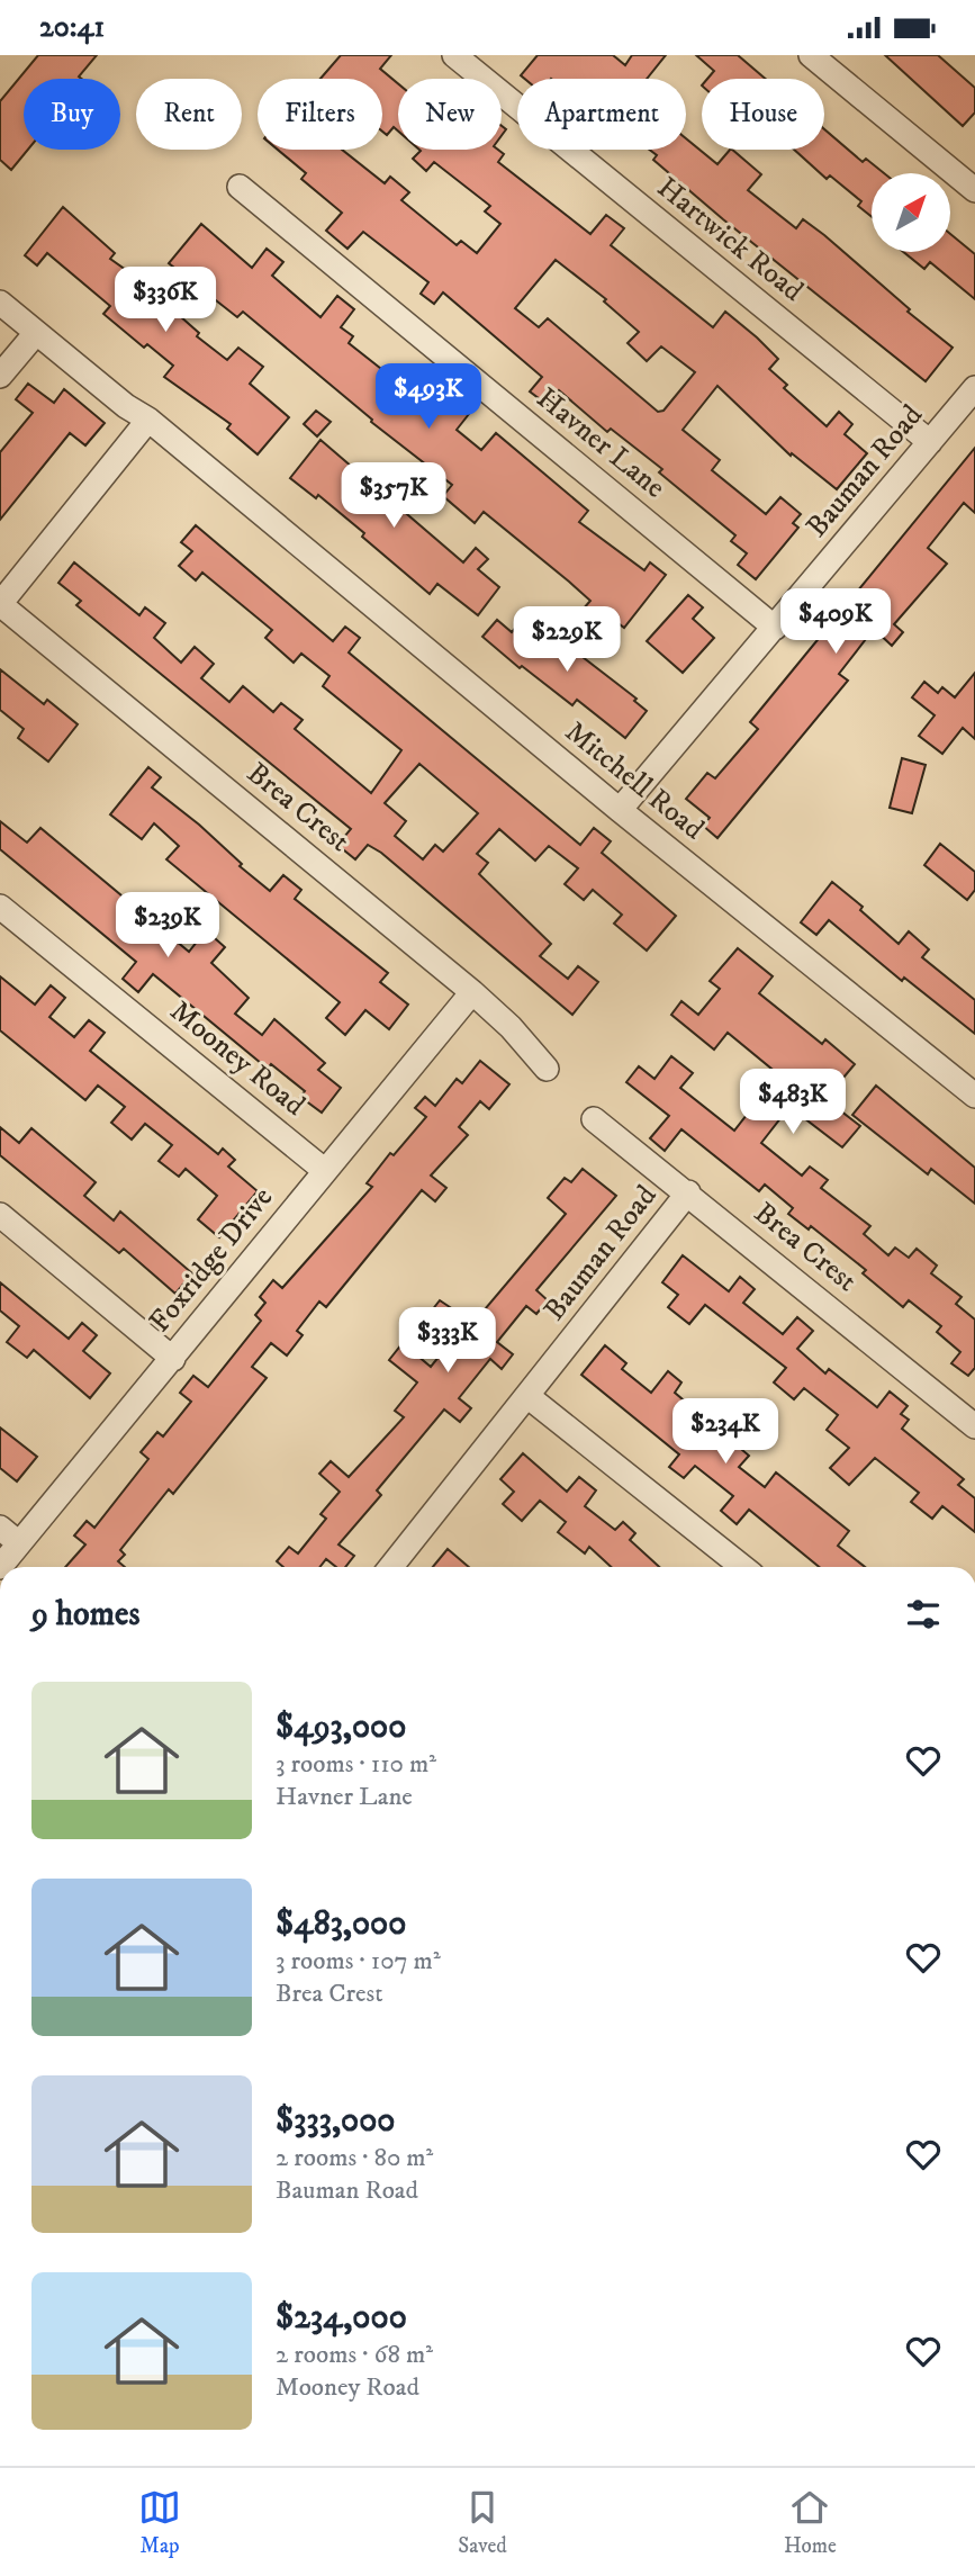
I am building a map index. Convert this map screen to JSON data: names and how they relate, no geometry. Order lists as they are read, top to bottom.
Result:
{
  "streets": {
    "street": [
      "Hartwick Road",
      "Havner Lane",
      "Bauman Road",
      "Mitchell Road",
      "Brea Crest",
      "Mooney Road",
      "Foxridge Drive"
    ]
  },
  "crossings": [
    ["Hartwick Road", "Bauman Road"],
    ["Havner Lane", "Bauman Road"],
    ["Bauman Road", "Mitchell Road"],
    ["Bauman Road", "Brea Crest"],
    ["Brea Crest", "Foxridge Drive"],
    ["Mooney Road", "Foxridge Drive"]
  ],
  "north": "top right",
  "page": {
    "status": "20:41",
    "chip": [
      "Buy",
      "Rent",
      "Filters",
      "New",
      "Apartment",
      "House"
    ],
    "price": [
      "$336K",
      "$493K",
      "$357K",
      "$409K",
      "$229K",
      "$239K",
      "$483K",
      "$333K",
      "$234K"
    ],
    "heading": "9 homes",
    "list": [
      {
        "name": "$493,000",
        "note": "3 rooms · 110 m² · Havner Lane"
      },
      {
        "name": "$483,000",
        "note": "3 rooms · 107 m² · Brea Crest"
      },
      {
        "name": "$333,000",
        "note": "2 rooms · 80 m² · Bauman Road"
      },
      {
        "name": "$234,000",
        "note": "2 rooms · 68 m² · Mooney Road"
      }
    ],
    "tabs": ["Map", "Saved", "Home"]
  }
}
